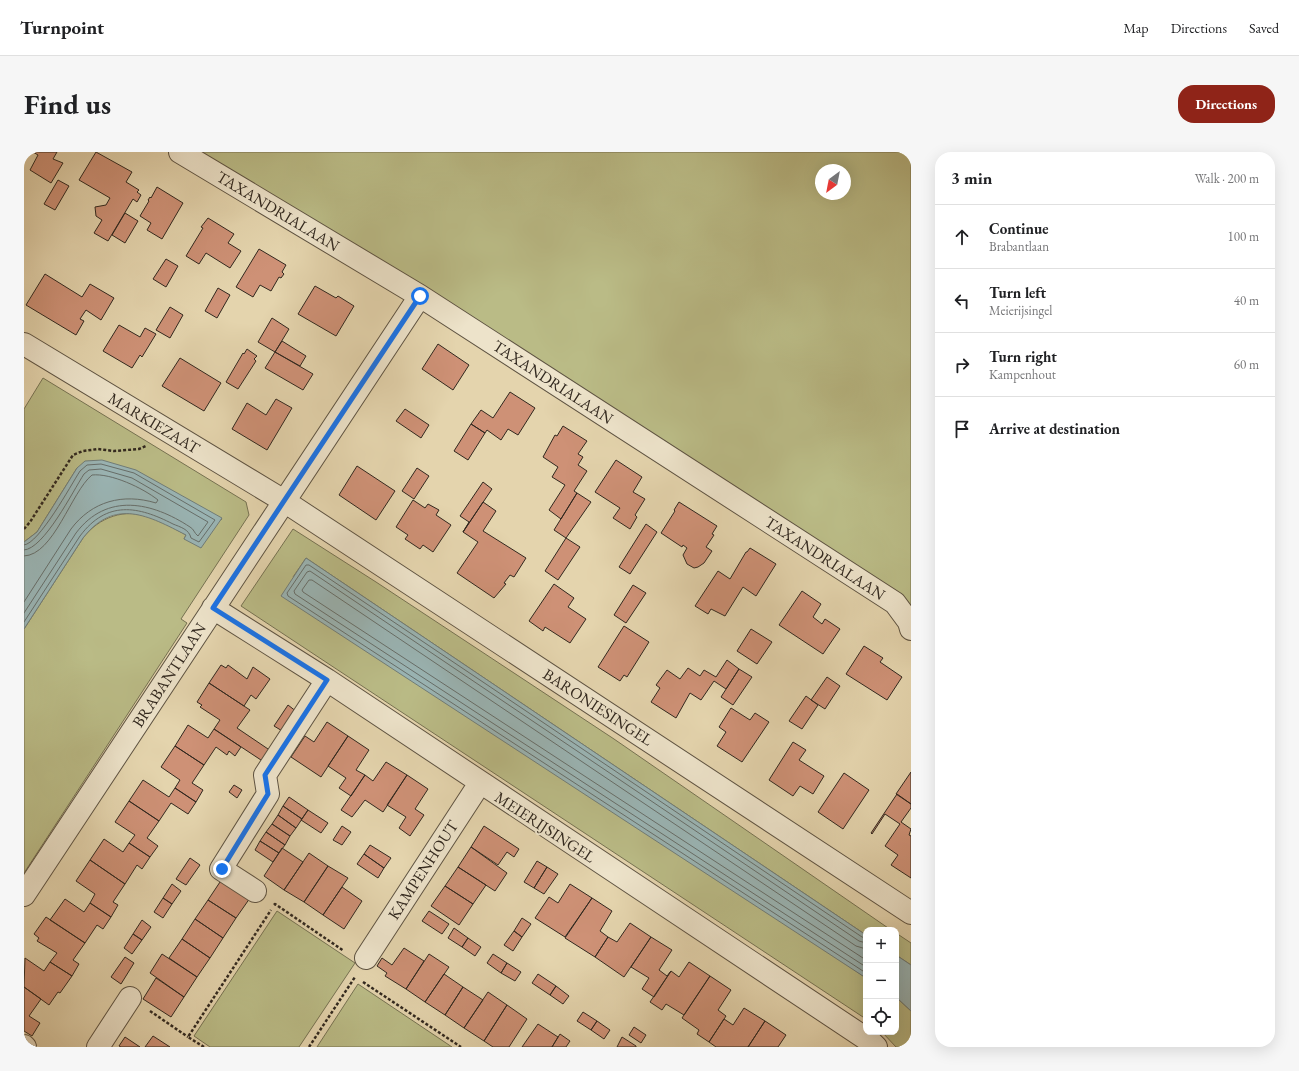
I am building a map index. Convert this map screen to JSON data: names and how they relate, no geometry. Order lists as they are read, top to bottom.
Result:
{
  "streets": {
    "street": [
      "TAXANDRIALAAN",
      "MARKIEZAAT",
      "BRABANTLAAN",
      "BARONIESINGEL",
      "MEIERIJSINGEL",
      "KAMPENHOUT"
    ]
  },
  "crossings": [
    ["TAXANDRIALAAN", "BRABANTLAAN"],
    ["MARKIEZAAT", "BRABANTLAAN"],
    ["MARKIEZAAT", "BARONIESINGEL"],
    ["BRABANTLAAN", "BARONIESINGEL"],
    ["BRABANTLAAN", "MEIERIJSINGEL"],
    ["MEIERIJSINGEL", "KAMPENHOUT"]
  ],
  "north": "bottom left",
  "page": {
    "header": "Turnpoint",
    "nav": ["Map", "Directions", "Saved"],
    "buttons": "Directions",
    "title": "Find us",
    "heading": ["3 min", "Walk · 200 m"],
    "list": [
      ["Continue", "Brabantlaan", "100 m"],
      ["Turn left", "Meierijsingel", "40 m"],
      ["Turn right", "Kampenhout", "60 m"],
      "Arrive at destination"
    ],
    "map_buttons": ["+", "−"]
  }
}
